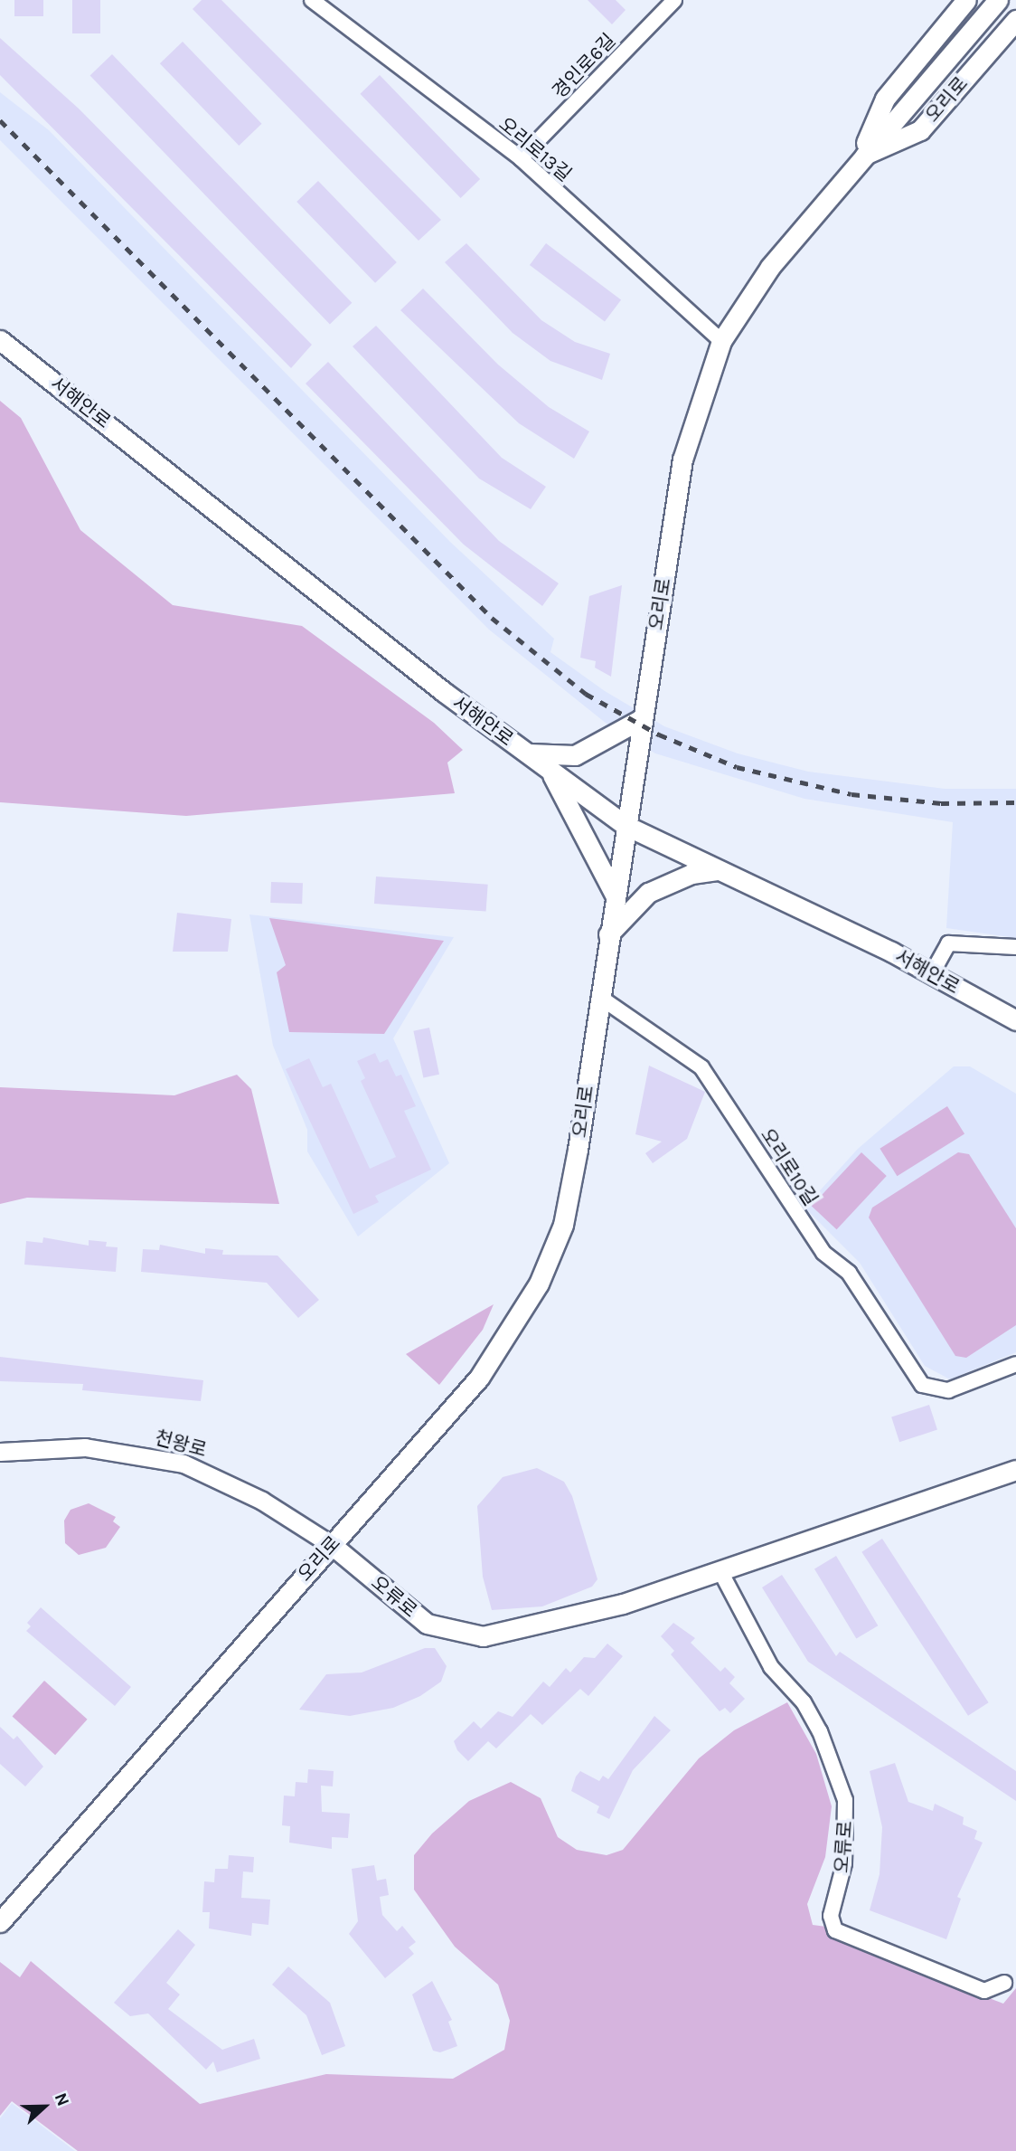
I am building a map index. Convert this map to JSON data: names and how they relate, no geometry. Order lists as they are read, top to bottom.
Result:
{
  "streets": {
    "main road": ["오리로", "서해안로", "오류로"],
    "street": [
      "경인로6길",
      "오리로13길",
      "오리로10길",
      "천왕로"
    ]
  },
  "crossings": [
    ["경인로6길", "오리로13길"],
    ["오리로", "오리로13길"],
    ["오리로", "서해안로"],
    ["오리로", "오리로10길"],
    ["오리로", "천왕로"],
    ["오리로", "오류로"],
    ["천왕로", "오류로"]
  ],
  "north": "right"
}
